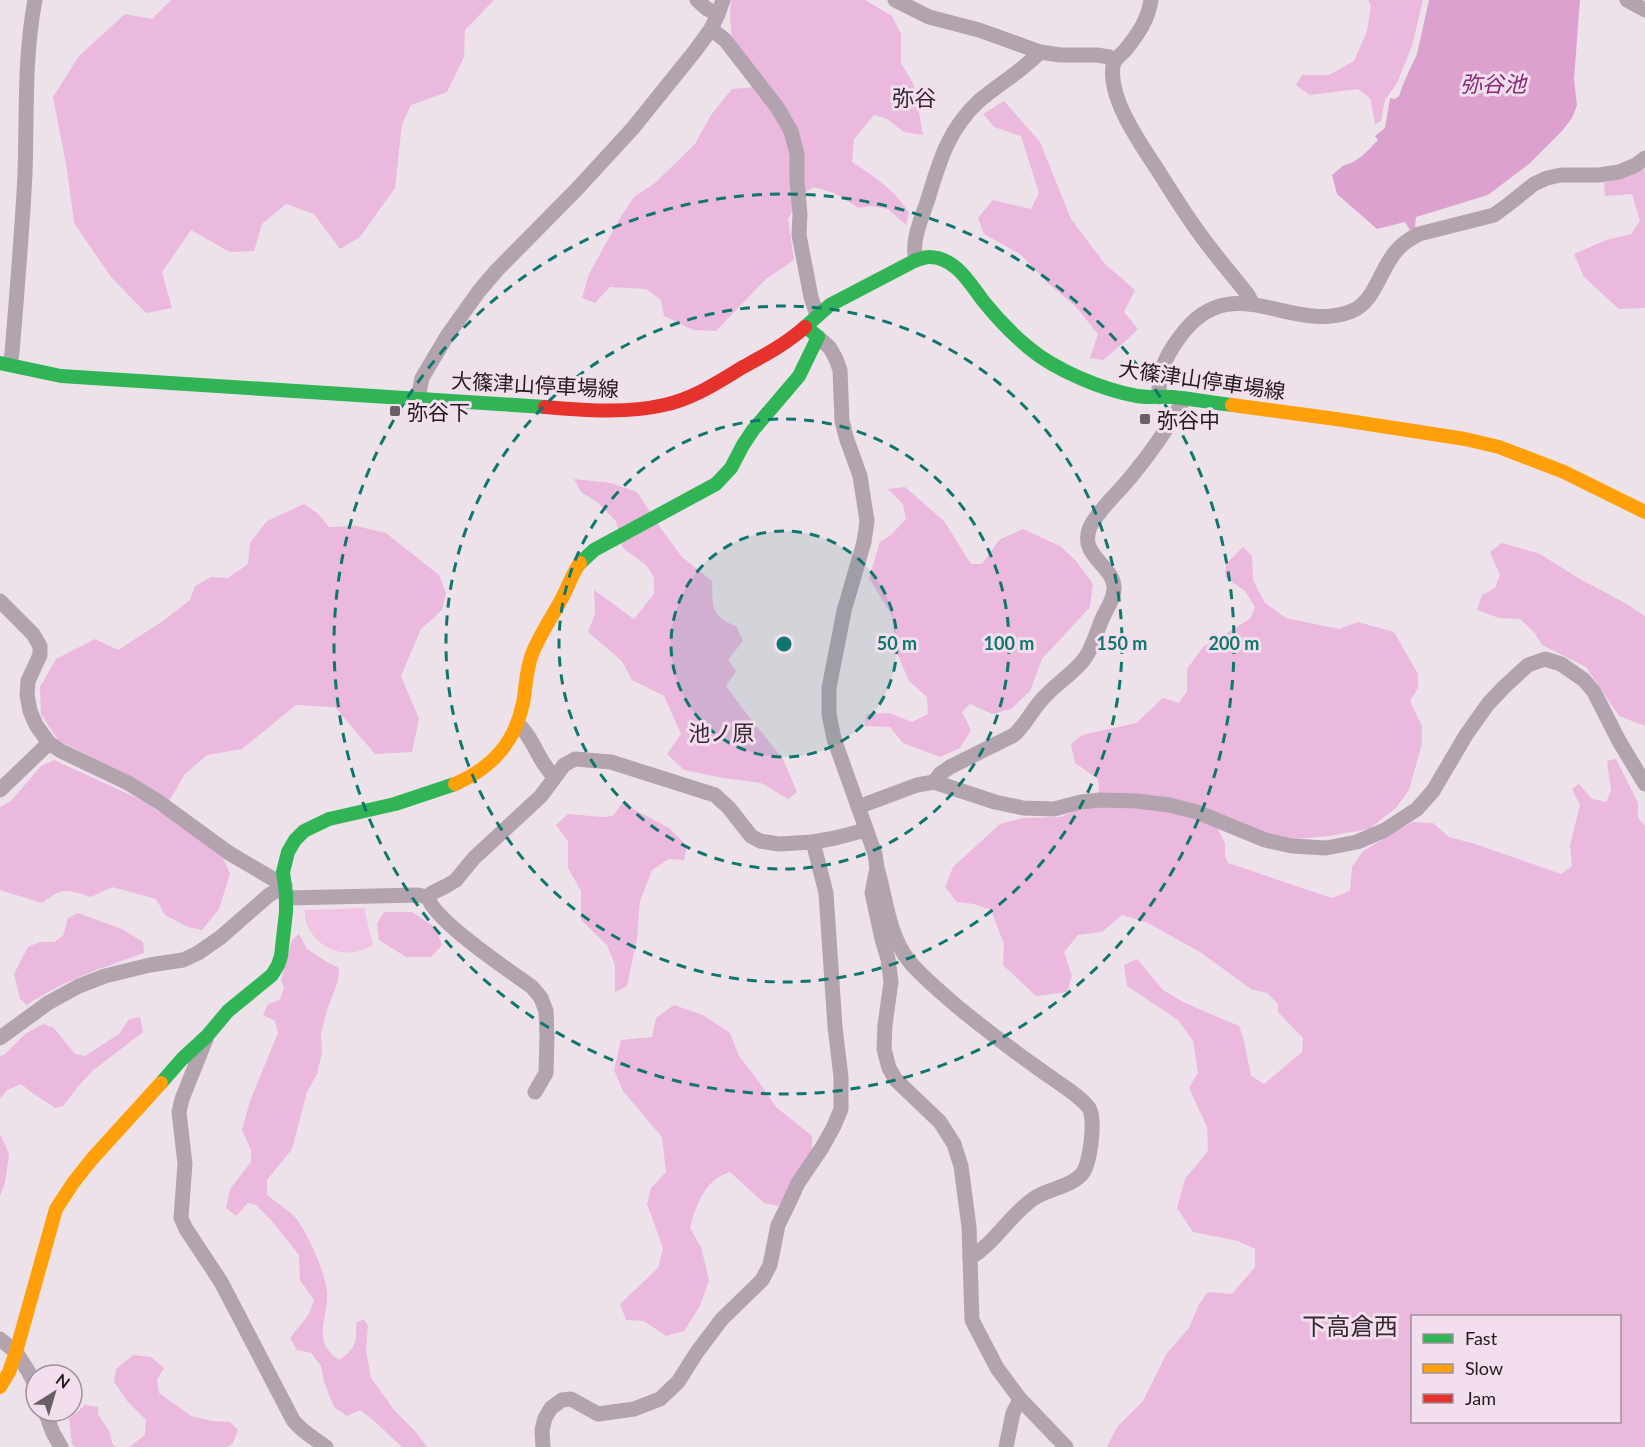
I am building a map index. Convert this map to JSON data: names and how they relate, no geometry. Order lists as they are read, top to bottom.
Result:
{
  "streets": {
    "main road": ["大篠津山停車場線"]
  },
  "districts": ["弥谷", "池ノ原", "下高倉西"],
  "water": ["弥谷池"],
  "places": {
    "transit": ["弥谷下", "弥谷中"]
  },
  "legend": ["Fast", "Slow", "Jam"],
  "north": "top right",
  "rings": [
    "50 m",
    "100 m",
    "150 m",
    "200 m"
  ]
}
